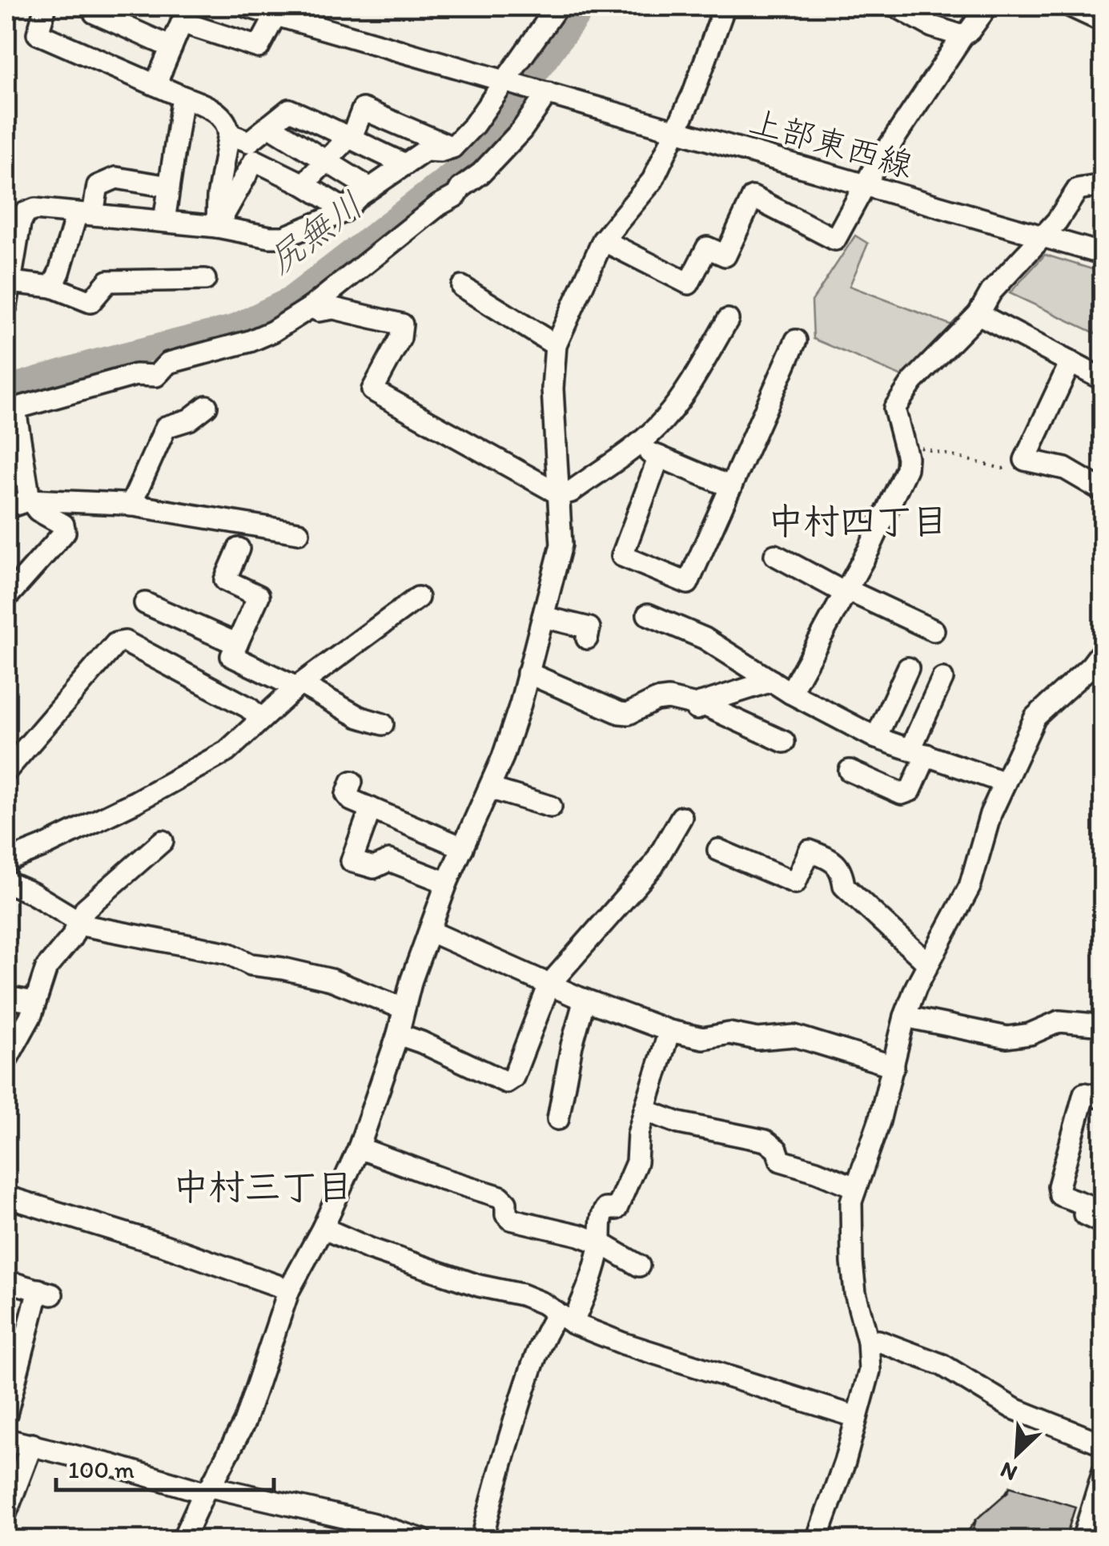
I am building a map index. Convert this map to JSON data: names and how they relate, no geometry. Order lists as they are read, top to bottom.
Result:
{
  "streets": {
    "street": ["上部東西線"]
  },
  "districts": ["中村四丁目", "中村三丁目"],
  "water": ["尻無川"],
  "scale_bar": "100 m",
  "north": "bottom left"
}
